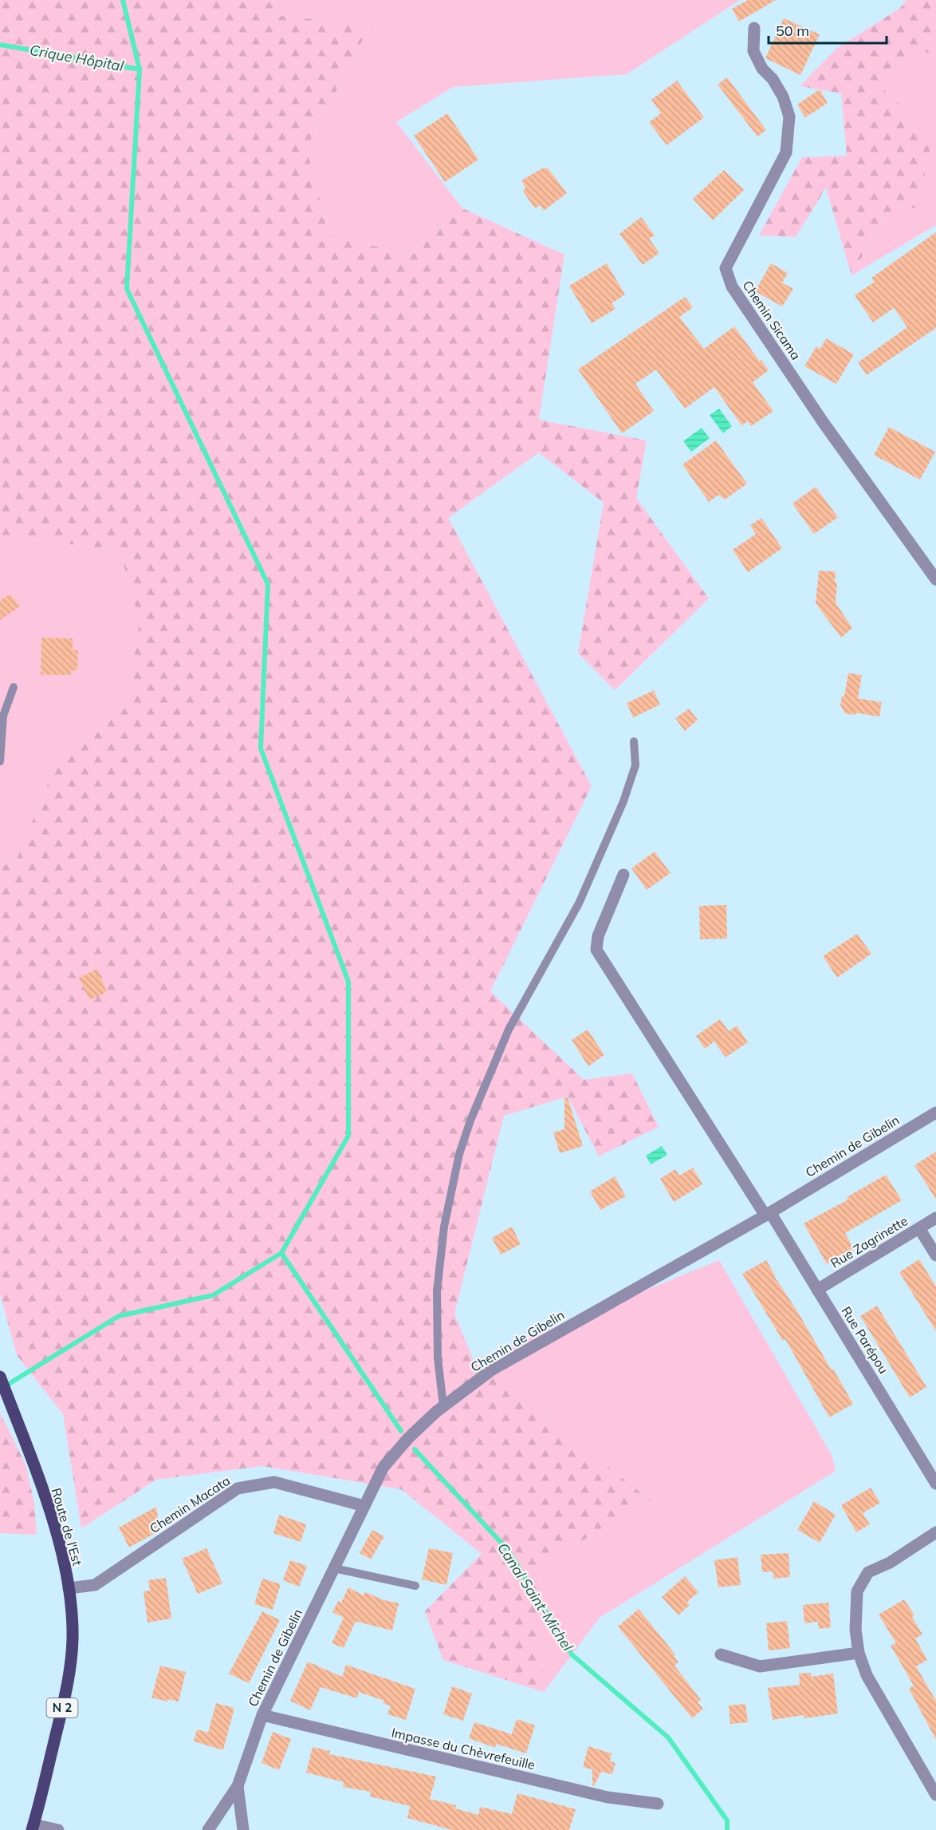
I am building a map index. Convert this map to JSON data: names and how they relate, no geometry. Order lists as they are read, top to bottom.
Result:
{
  "streets": {
    "main road": ["Route de l'Est", "N 2"],
    "street": [
      "Chemin Sicama",
      "Chemin de Gibelin",
      "Rue Zagrinette",
      "Rue Parépou",
      "Chemin Macata",
      "Impasse du Chèvrefeuille"
    ]
  },
  "crossings": [
    ["Chemin de Gibelin", "Rue Parépou"],
    ["Chemin de Gibelin", "Chemin Macata"],
    ["Chemin de Gibelin", "Impasse du Chèvrefeuille"],
    ["Rue Zagrinette", "Rue Parépou"],
    ["Chemin Macata", "Route de l'Est"]
  ],
  "water": ["Crique Hôpital", "Canal Saint-Michel"],
  "scale_bar": "50 m"
}
